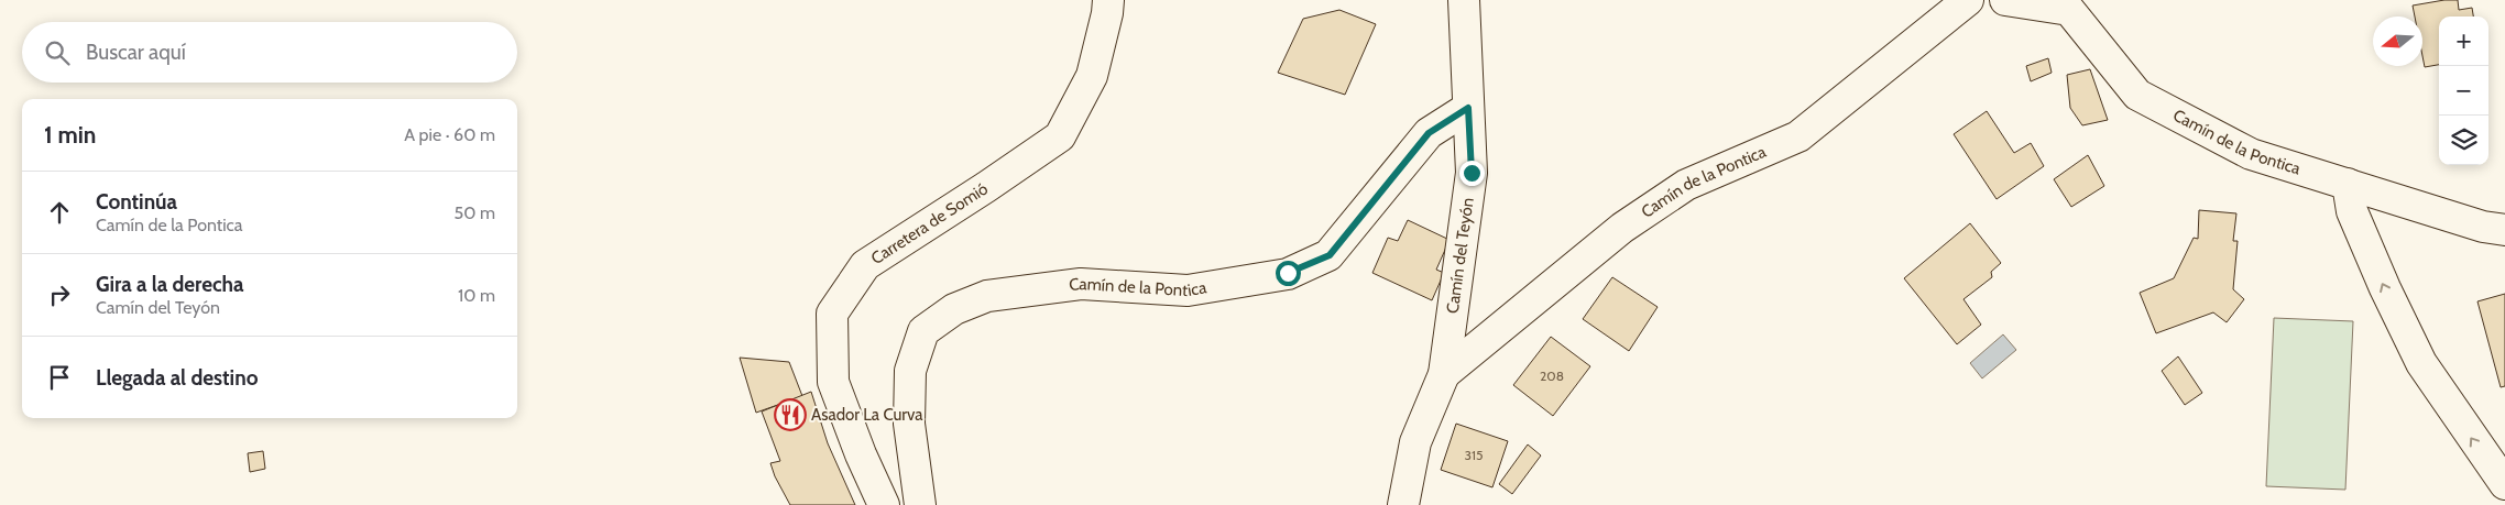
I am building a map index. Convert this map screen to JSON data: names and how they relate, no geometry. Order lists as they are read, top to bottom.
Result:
{
  "streets": {
    "street": ["Camín de la Pontica", "Carretera de Somió", "Camín del Teyón"]
  },
  "crossings": [
    ["Camín de la Pontica", "Camín del Teyón"]
  ],
  "places": {
    "restaurant": ["Asador La Curva"]
  },
  "house_numbers": ["208", "315"],
  "north": "left",
  "page": {
    "map_buttons": ["+", "−"],
    "search": "Buscar aquí",
    "heading": ["1 min", "A pie · 60 m"],
    "list": [
      ["Continúa", "Camín de la Pontica", "50 m"],
      ["Gira a la derecha", "Camín del Teyón", "10 m"],
      "Llegada al destino"
    ]
  }
}
